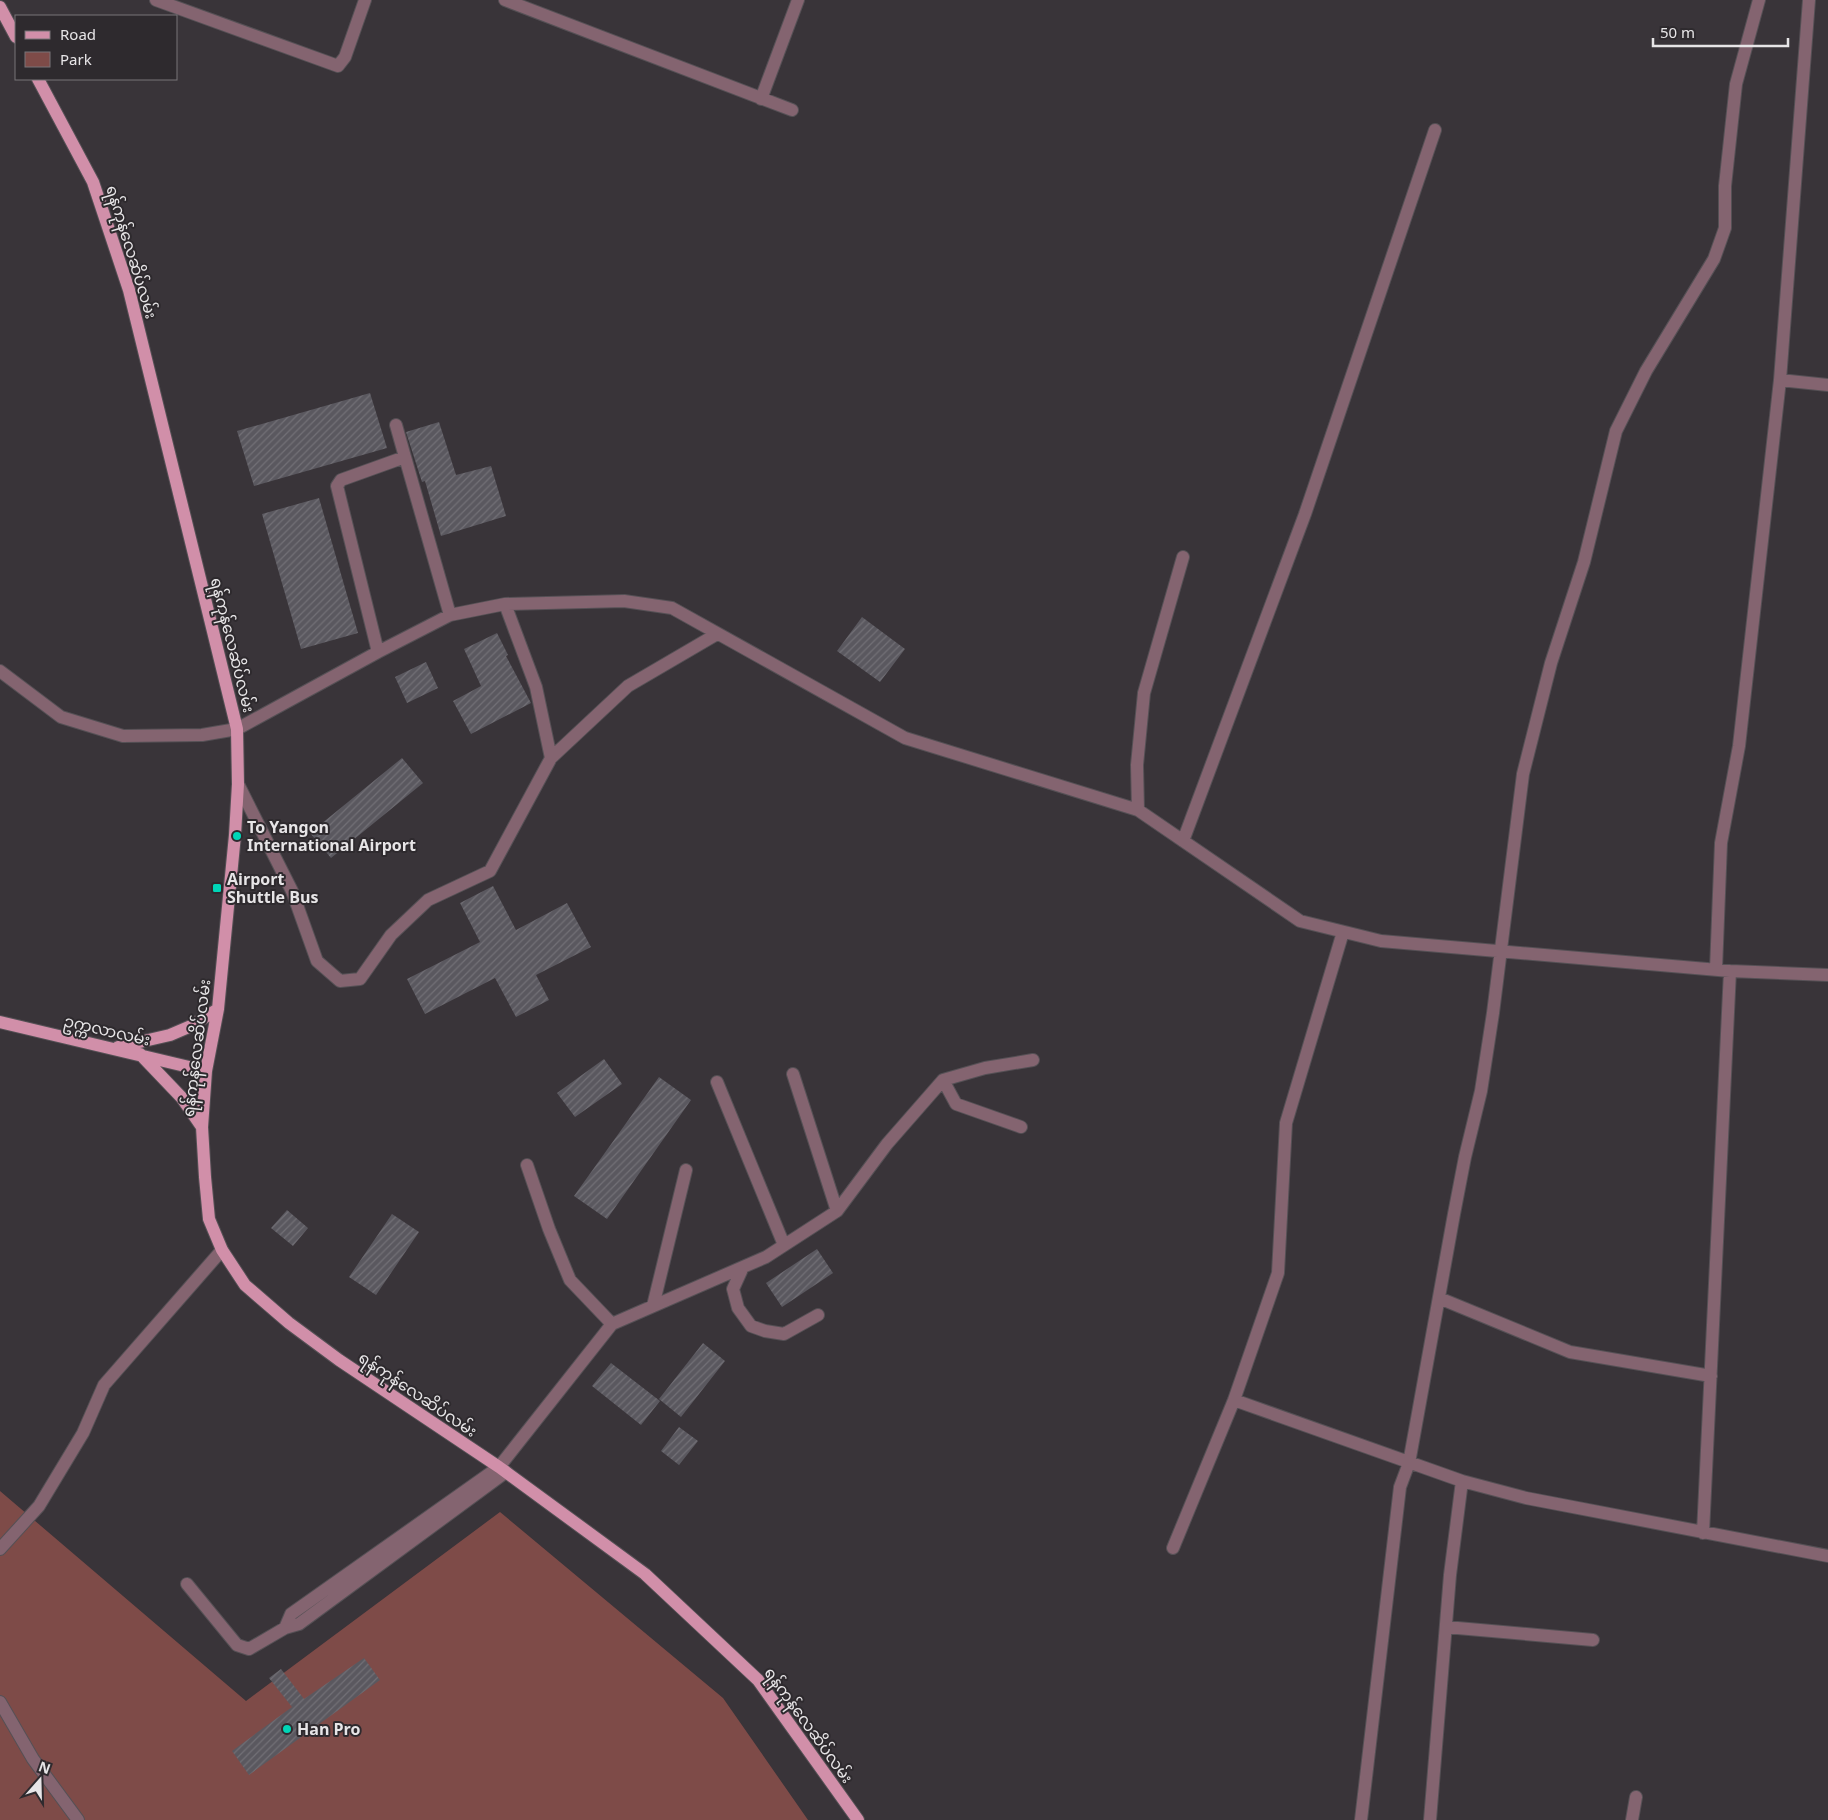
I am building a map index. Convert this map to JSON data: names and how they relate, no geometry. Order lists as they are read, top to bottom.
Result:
{
  "streets": {
    "main road": ["ရန်ကုန်လေဆိပ်လမ်း", "ဥက္ကလာလမ်း"]
  },
  "crossings": [
    ["ရန်ကုန်လေဆိပ်လမ်း", "ဥက္ကလာလမ်း"]
  ],
  "places": {
    "other": ["To Yangon International Airport", "Han Pro"],
    "transit": ["Airport Shuttle Bus"]
  },
  "legend": ["Road", "Park"],
  "scale_bar": "50 m",
  "north": "top"
}
